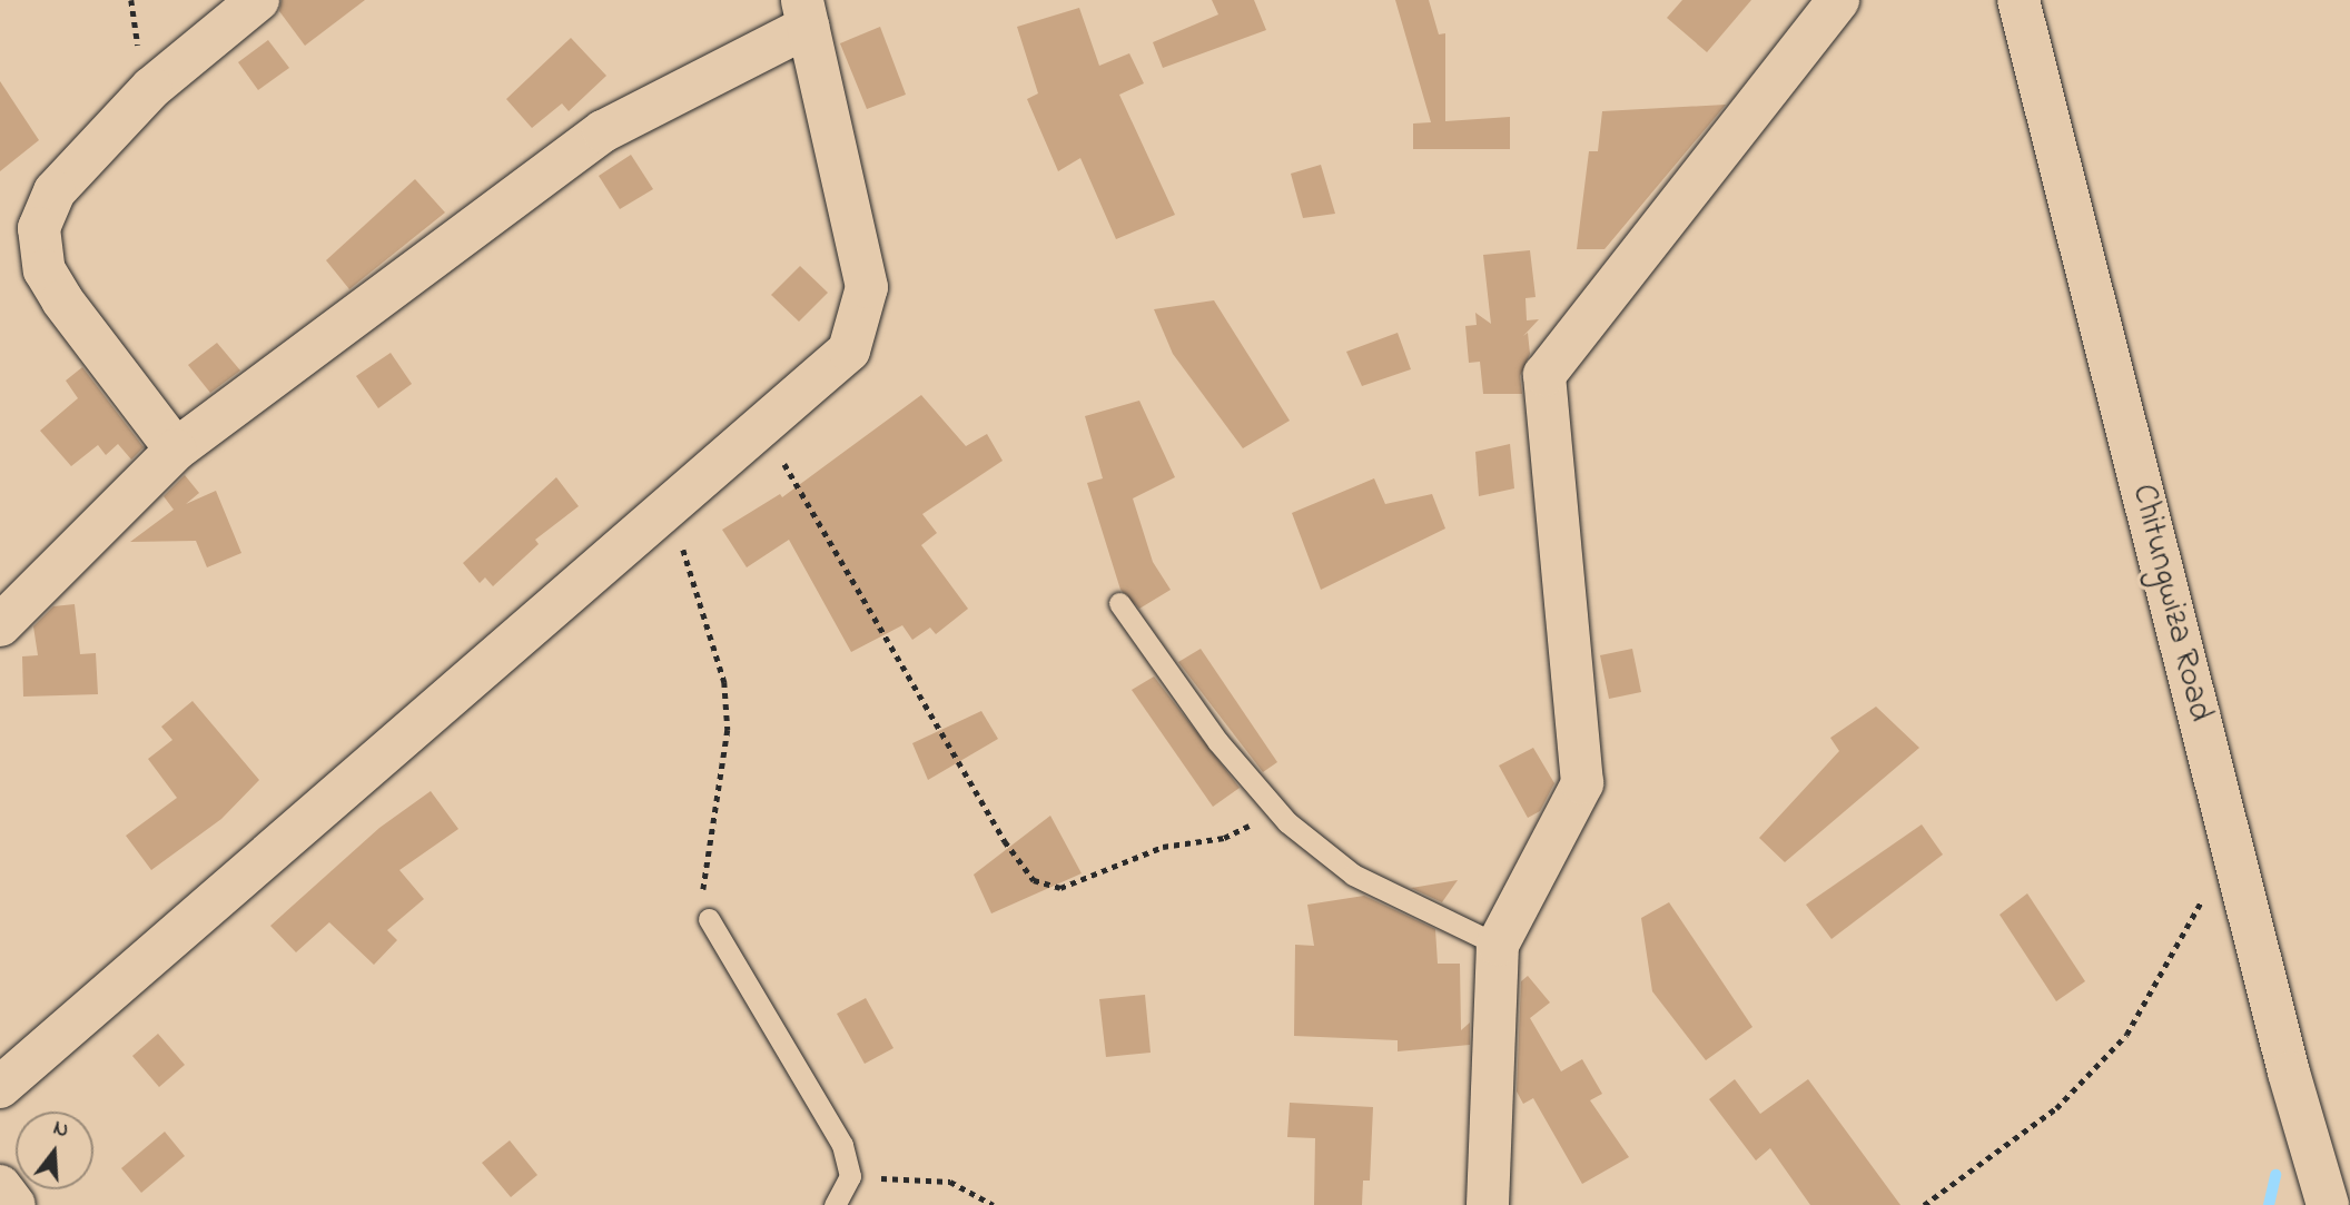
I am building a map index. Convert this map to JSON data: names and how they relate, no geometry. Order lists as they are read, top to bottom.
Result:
{
  "streets": {
    "street": ["Chitungwiza Road"]
  },
  "north": "top"
}
